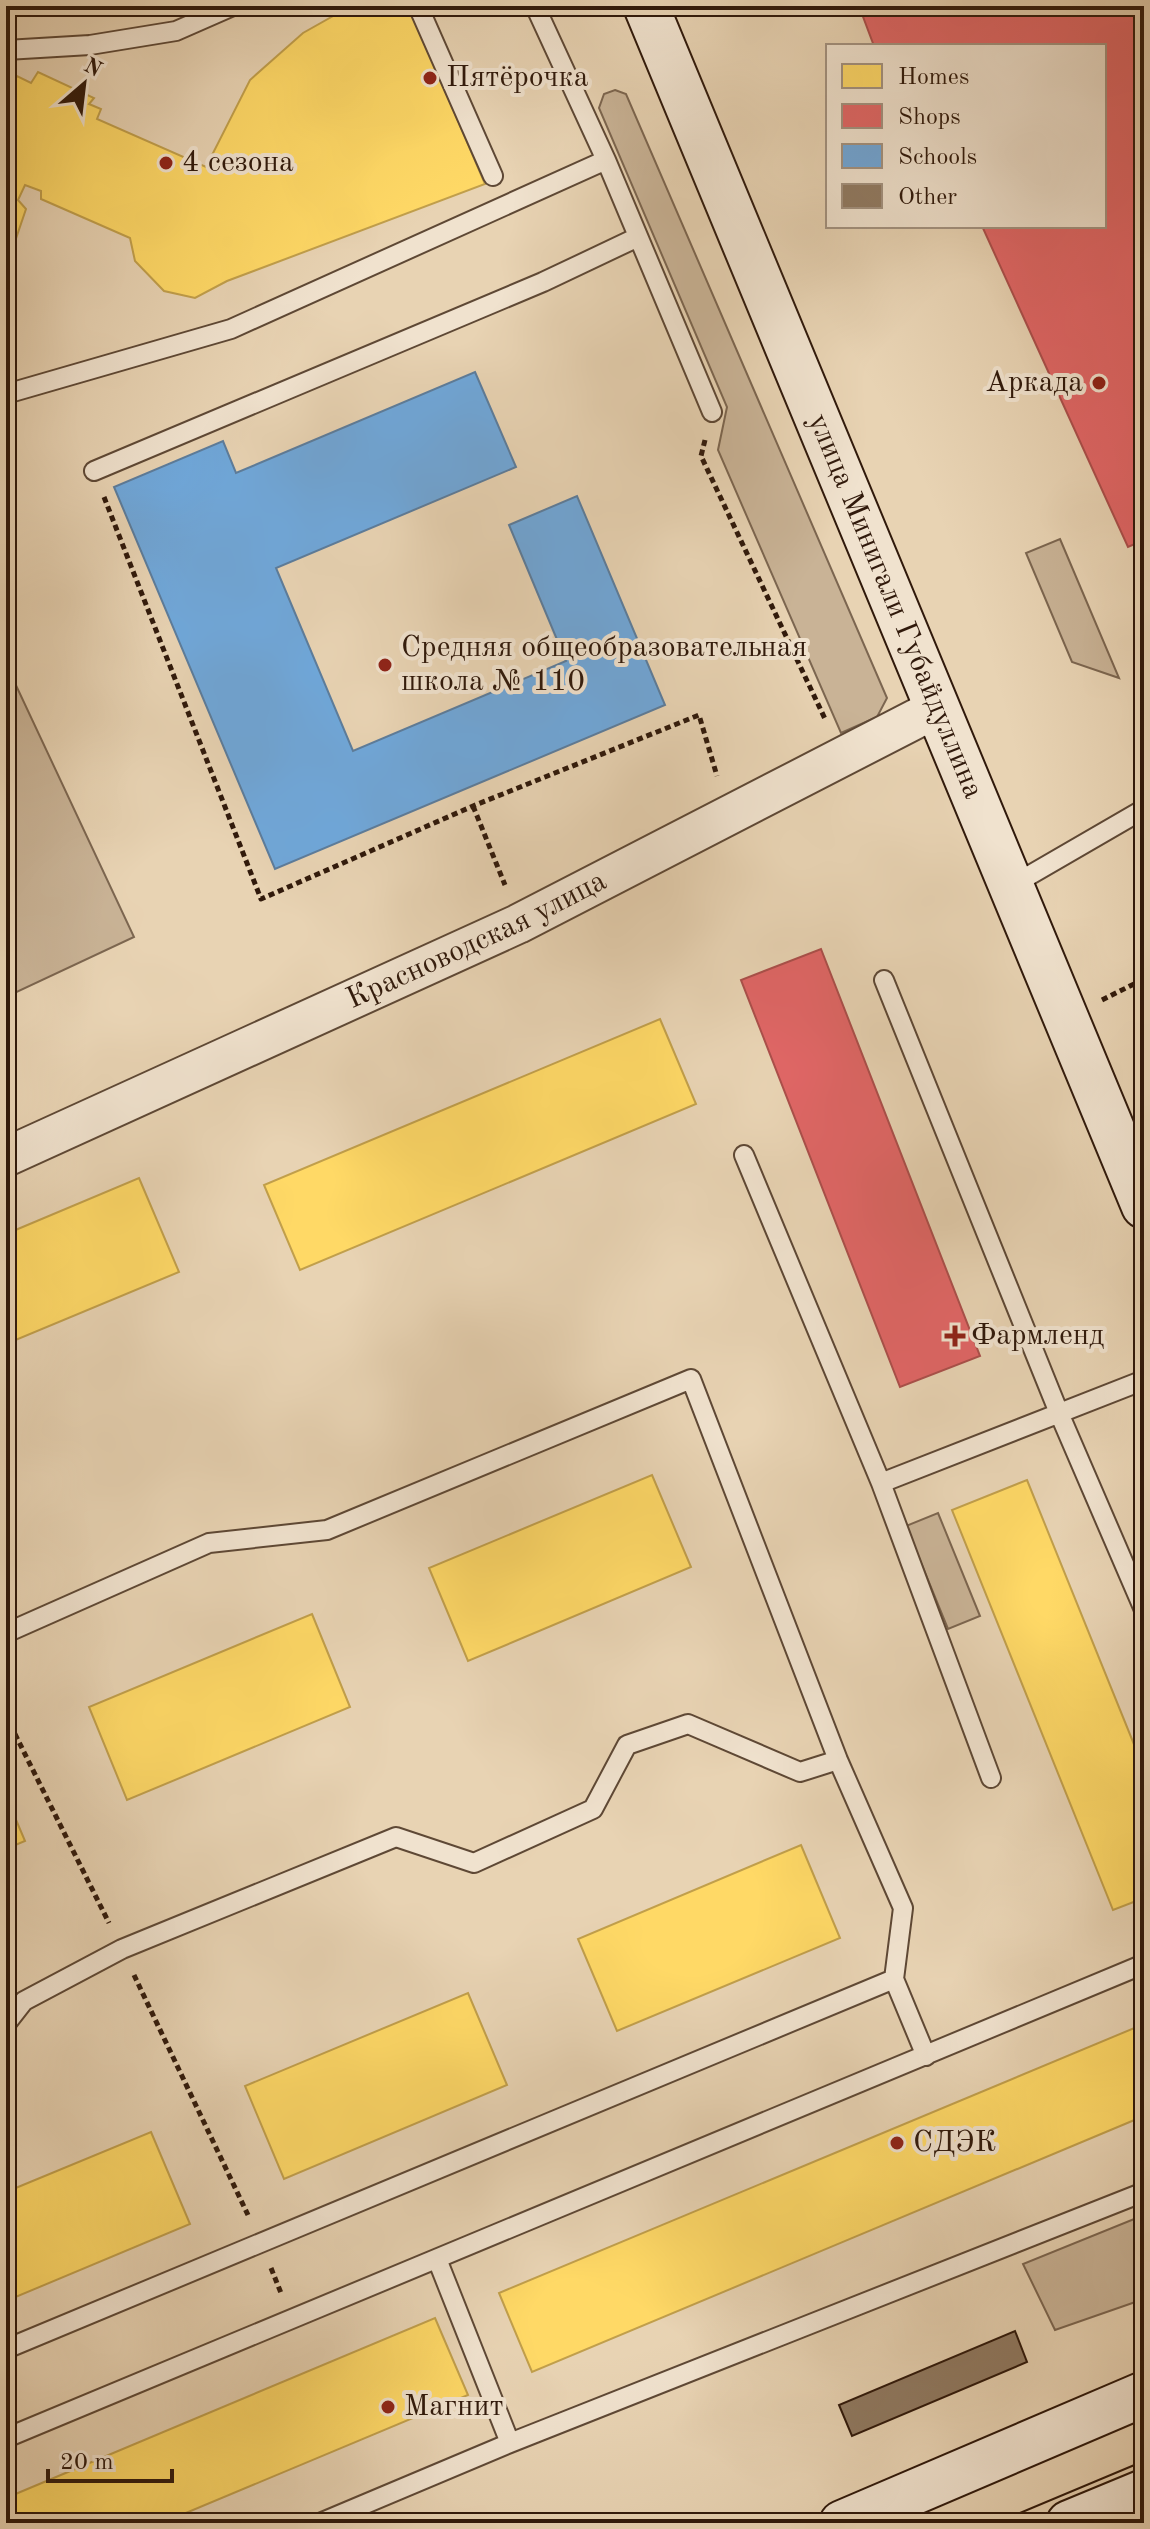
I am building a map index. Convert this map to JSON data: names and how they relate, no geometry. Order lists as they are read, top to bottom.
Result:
{
  "streets": {
    "main road": ["улица Минигали Губайдуллина"],
    "street": ["Красноводская улица"]
  },
  "crossings": [
    ["улица Минигали Губайдуллина", "Красноводская улица"]
  ],
  "places": {
    "other": [
      "Пятёрочка",
      "4 сезона",
      "Аркада",
      "Средняя общеобразовательная школа № 110",
      "СДЭК",
      "Магнит"
    ],
    "health": ["Фармленд"]
  },
  "legend": [
    "Homes",
    "Shops",
    "Schools",
    "Other"
  ],
  "scale_bar": "20 m",
  "north": "top right"
}
